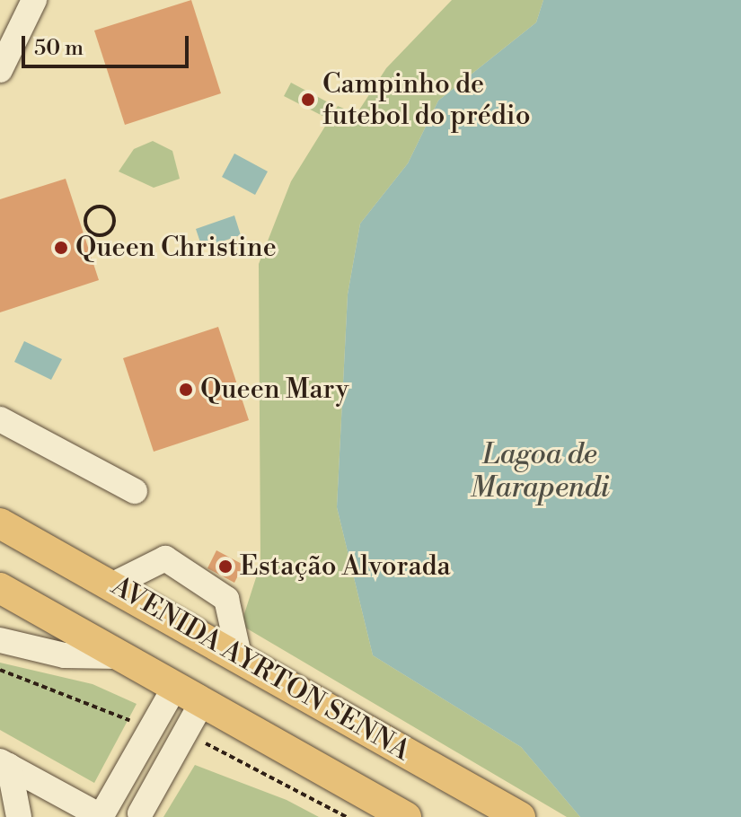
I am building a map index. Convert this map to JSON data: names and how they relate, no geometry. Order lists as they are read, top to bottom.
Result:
{
  "streets": {
    "main road": ["AVENIDA AYRTON SENNA"]
  },
  "water": ["Lagoa de Marapendi"],
  "places": [
    "Campinho de futebol do prédio",
    "Queen Christine",
    "Queen Mary",
    "Estação Alvorada"
  ],
  "scale_bar": "50 m"
}
